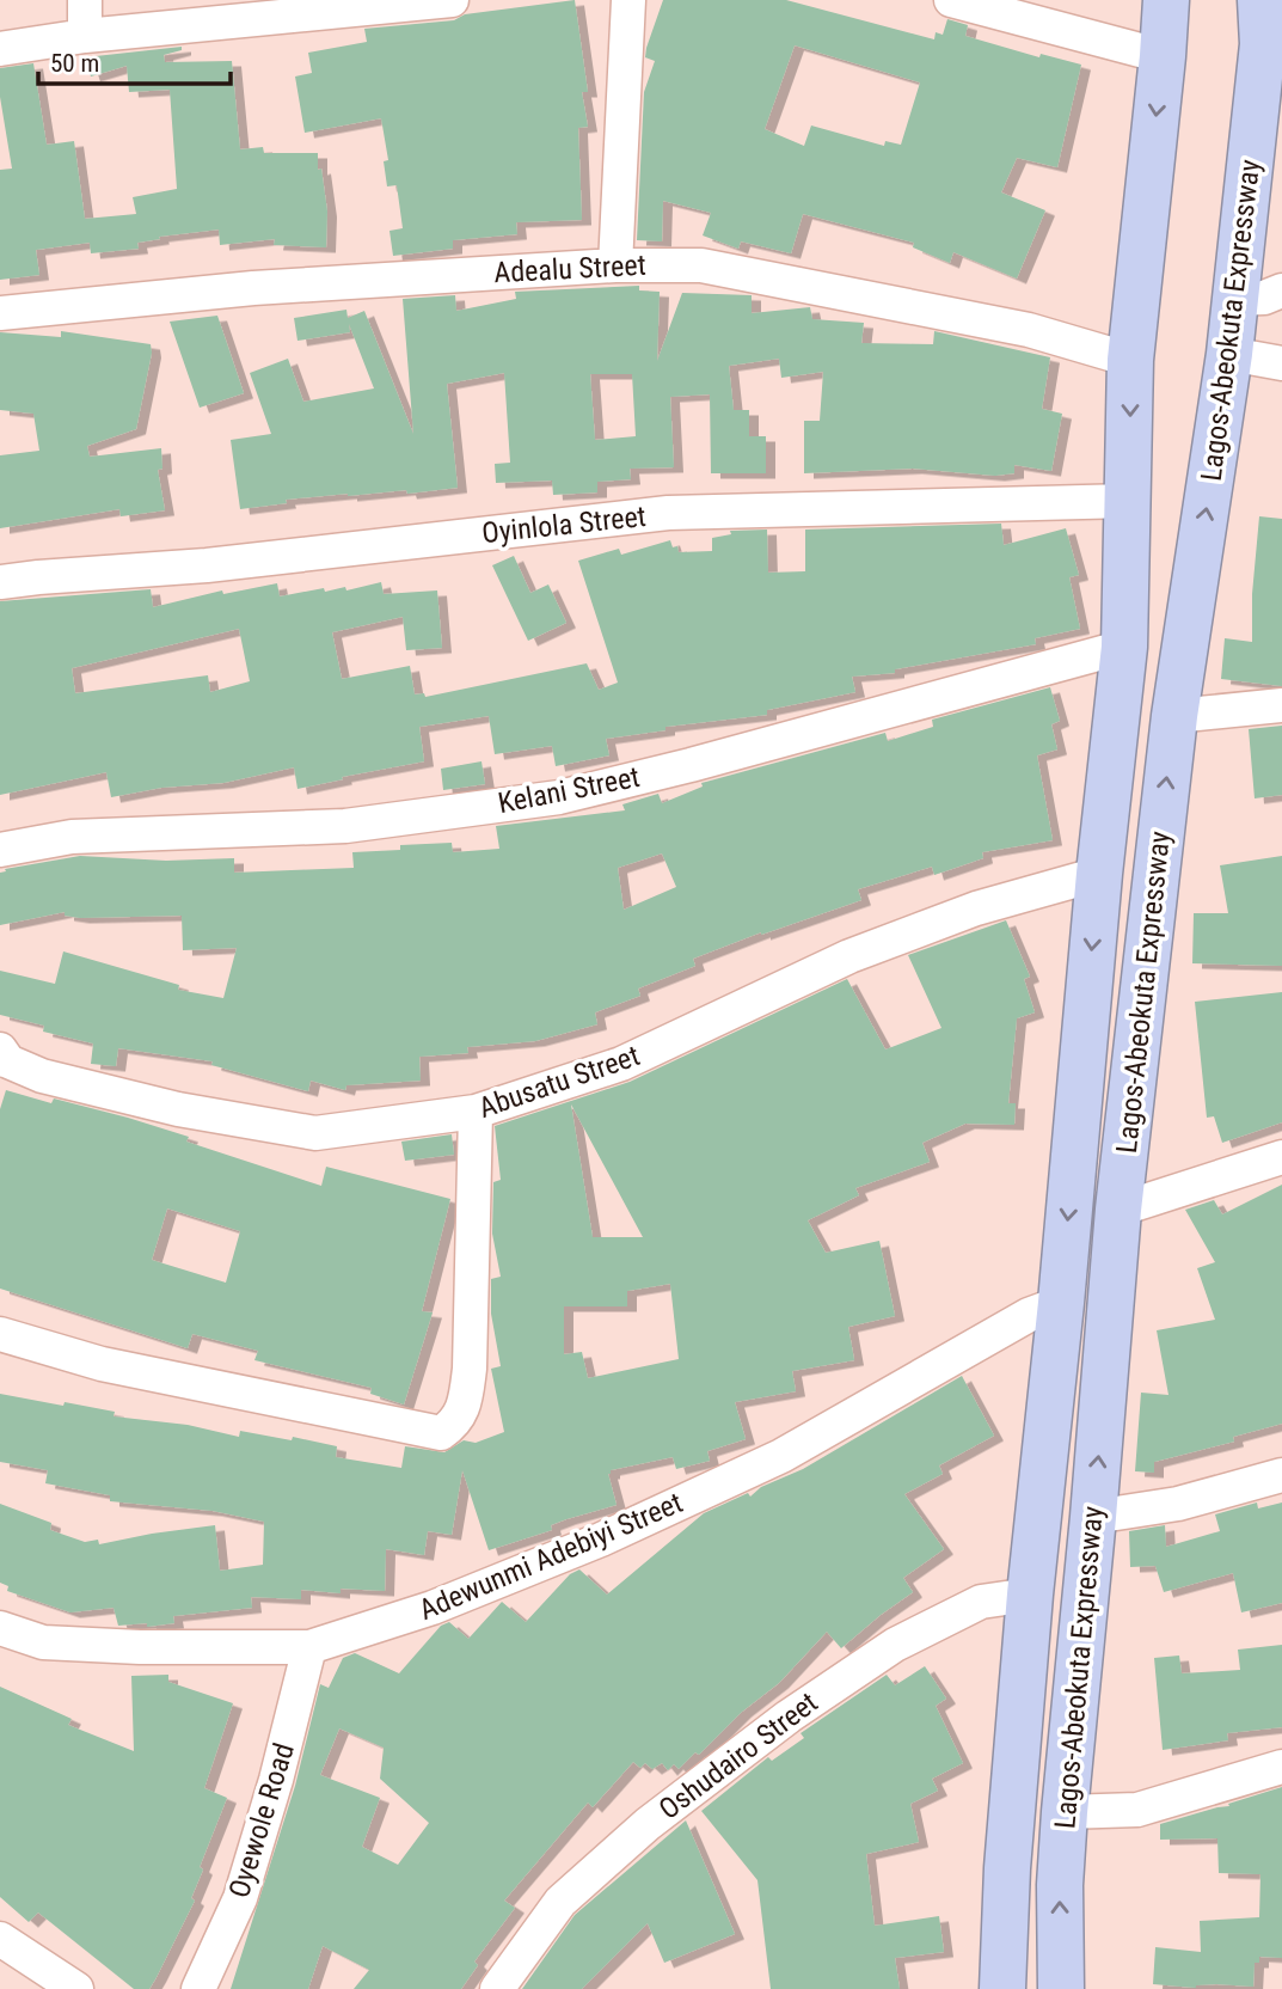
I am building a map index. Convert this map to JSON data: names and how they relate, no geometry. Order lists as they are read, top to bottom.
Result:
{
  "streets": {
    "highway": ["Lagos-Abeokuta Expressway"],
    "street": [
      "Adealu Street",
      "Oyinlola Street",
      "Kelani Street",
      "Abusatu Street",
      "Adewunmi Adebiyi Street",
      "Oshudairo Street",
      "Oyewole Road"
    ]
  },
  "crossings": [
    ["Adealu Street", "Lagos-Abeokuta Expressway"],
    ["Lagos-Abeokuta Expressway", "Oyinlola Street"],
    ["Lagos-Abeokuta Expressway", "Kelani Street"],
    ["Lagos-Abeokuta Expressway", "Abusatu Street"],
    ["Lagos-Abeokuta Expressway", "Adewunmi Adebiyi Street"],
    ["Lagos-Abeokuta Expressway", "Oshudairo Street"],
    ["Adewunmi Adebiyi Street", "Oyewole Road"]
  ],
  "scale_bar": "50 m"
}
